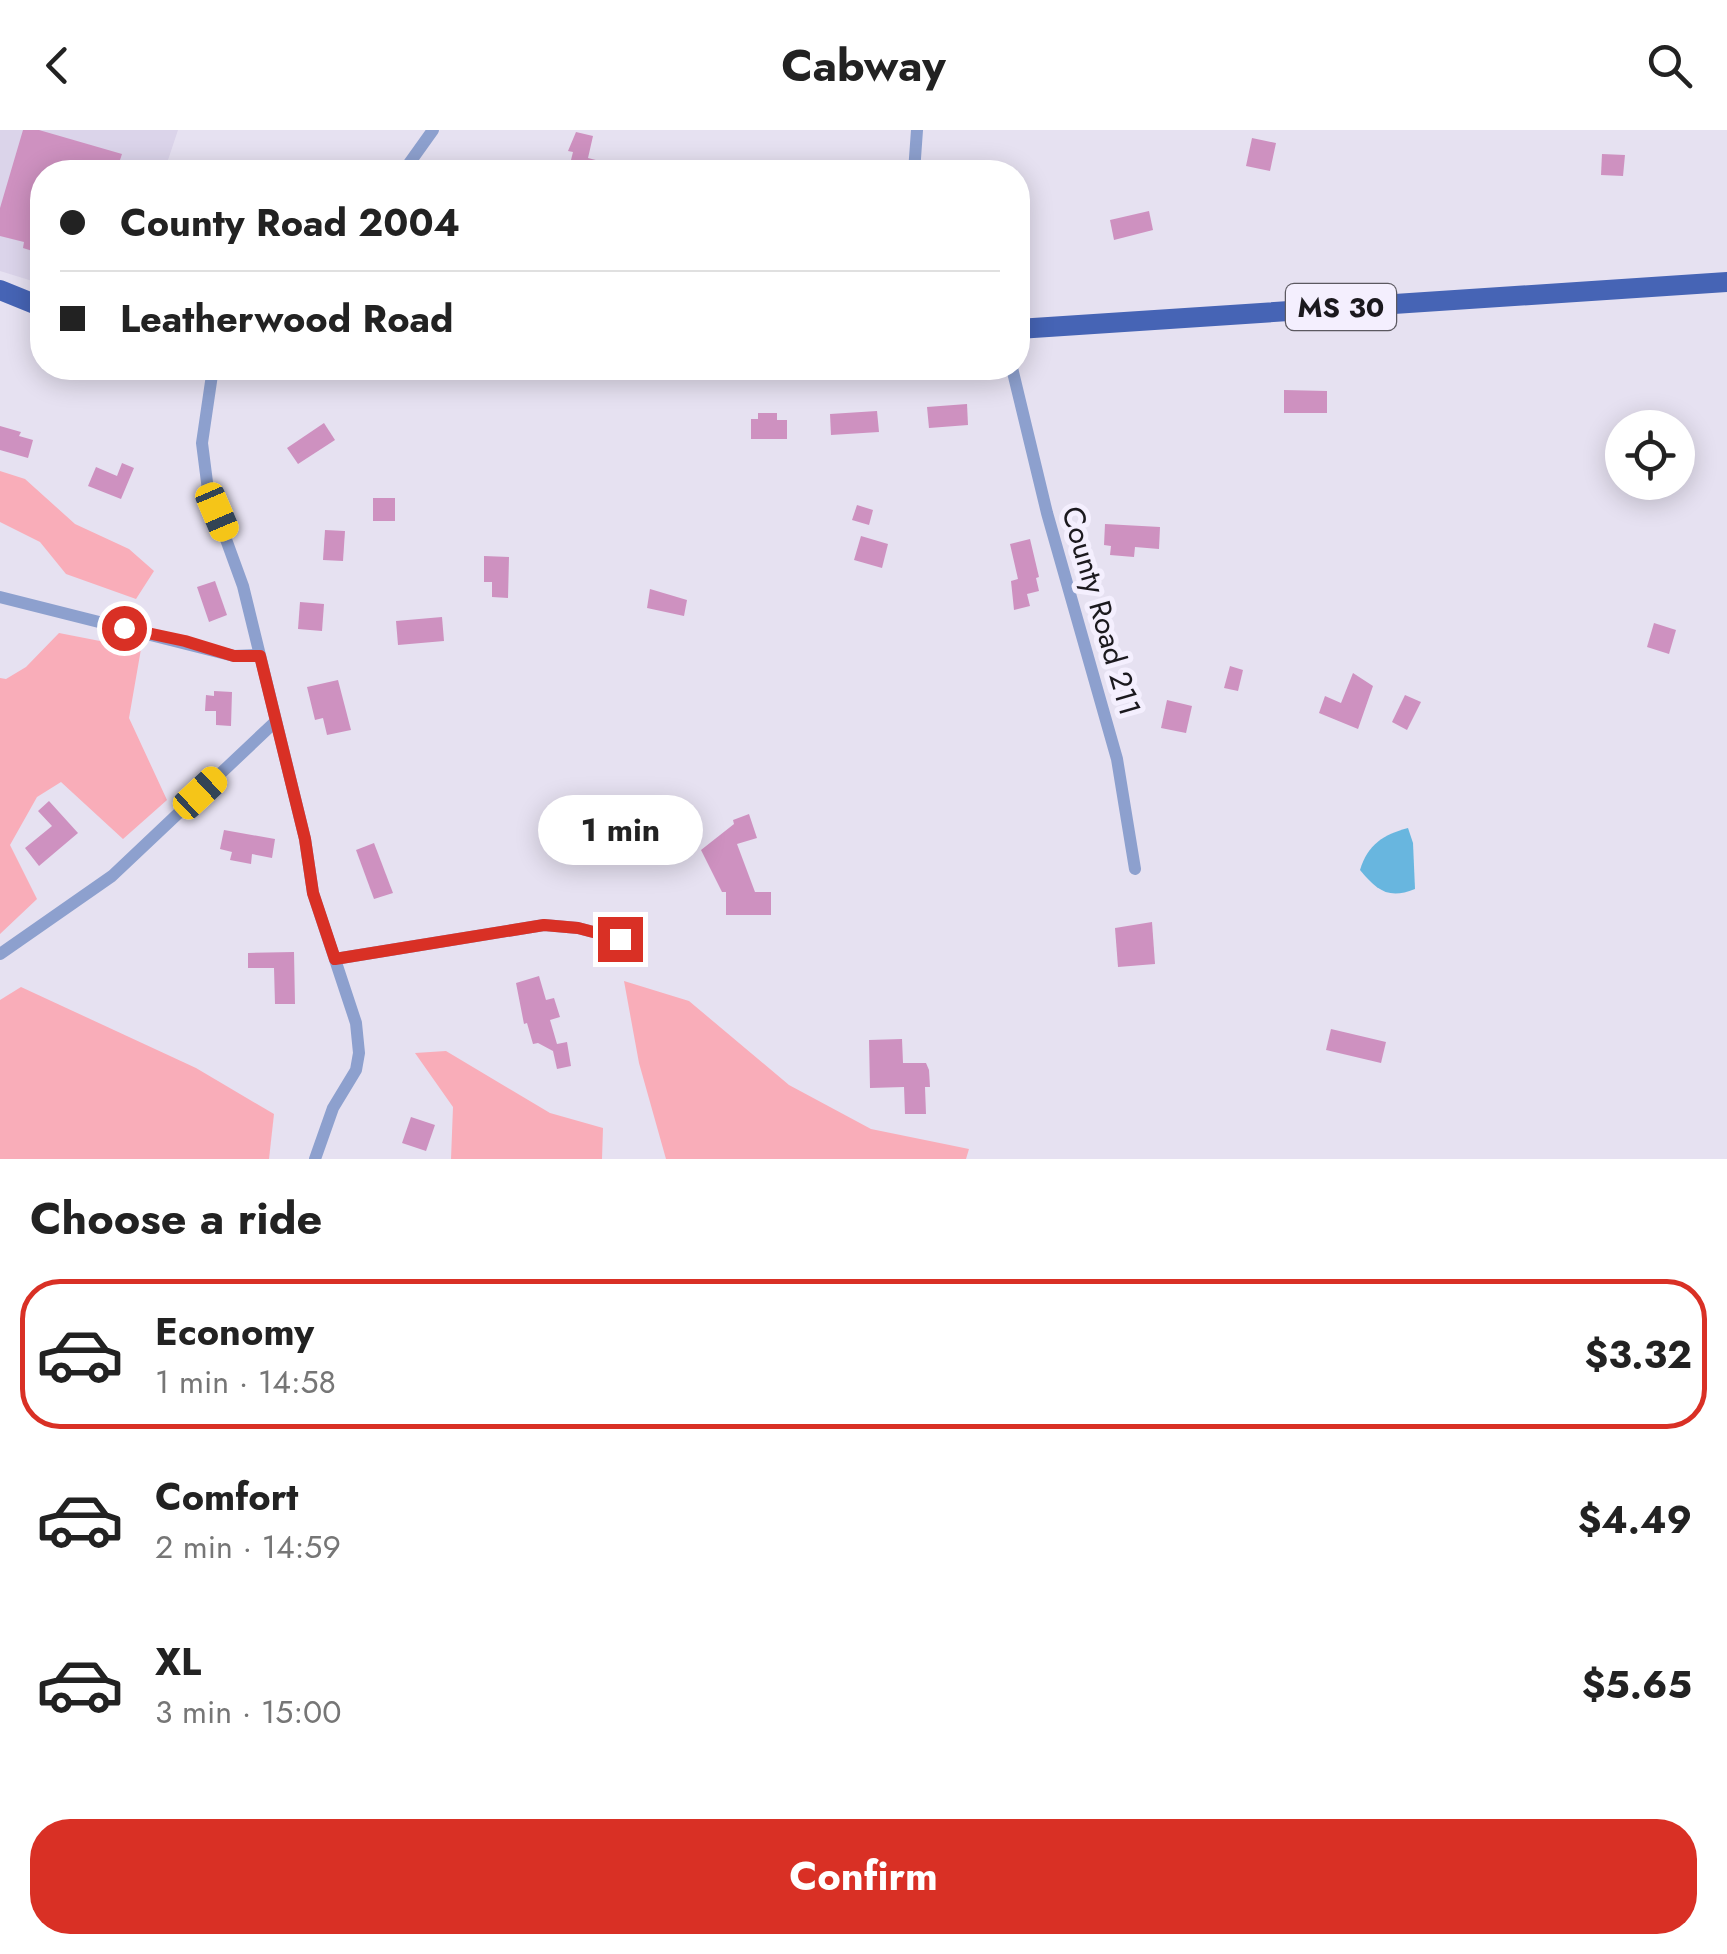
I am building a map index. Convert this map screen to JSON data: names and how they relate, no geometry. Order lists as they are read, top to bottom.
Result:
{
  "streets": {
    "main road": ["MS 30"],
    "street": ["County Road 211"]
  },
  "page": {
    "header": "Cabway",
    "banner": ["County Road 2004", "Leatherwood Road"],
    "bubble": "1 min",
    "heading": "Choose a ride",
    "list": [
      {
        "name": "Economy",
        "note": "1 min · 14:58",
        "value": "$3.32"
      },
      {
        "name": "Comfort",
        "note": "2 min · 14:59",
        "value": "$4.49"
      },
      {
        "name": "XL",
        "note": "3 min · 15:00",
        "value": "$5.65"
      }
    ],
    "buttons": "Confirm"
  }
}
